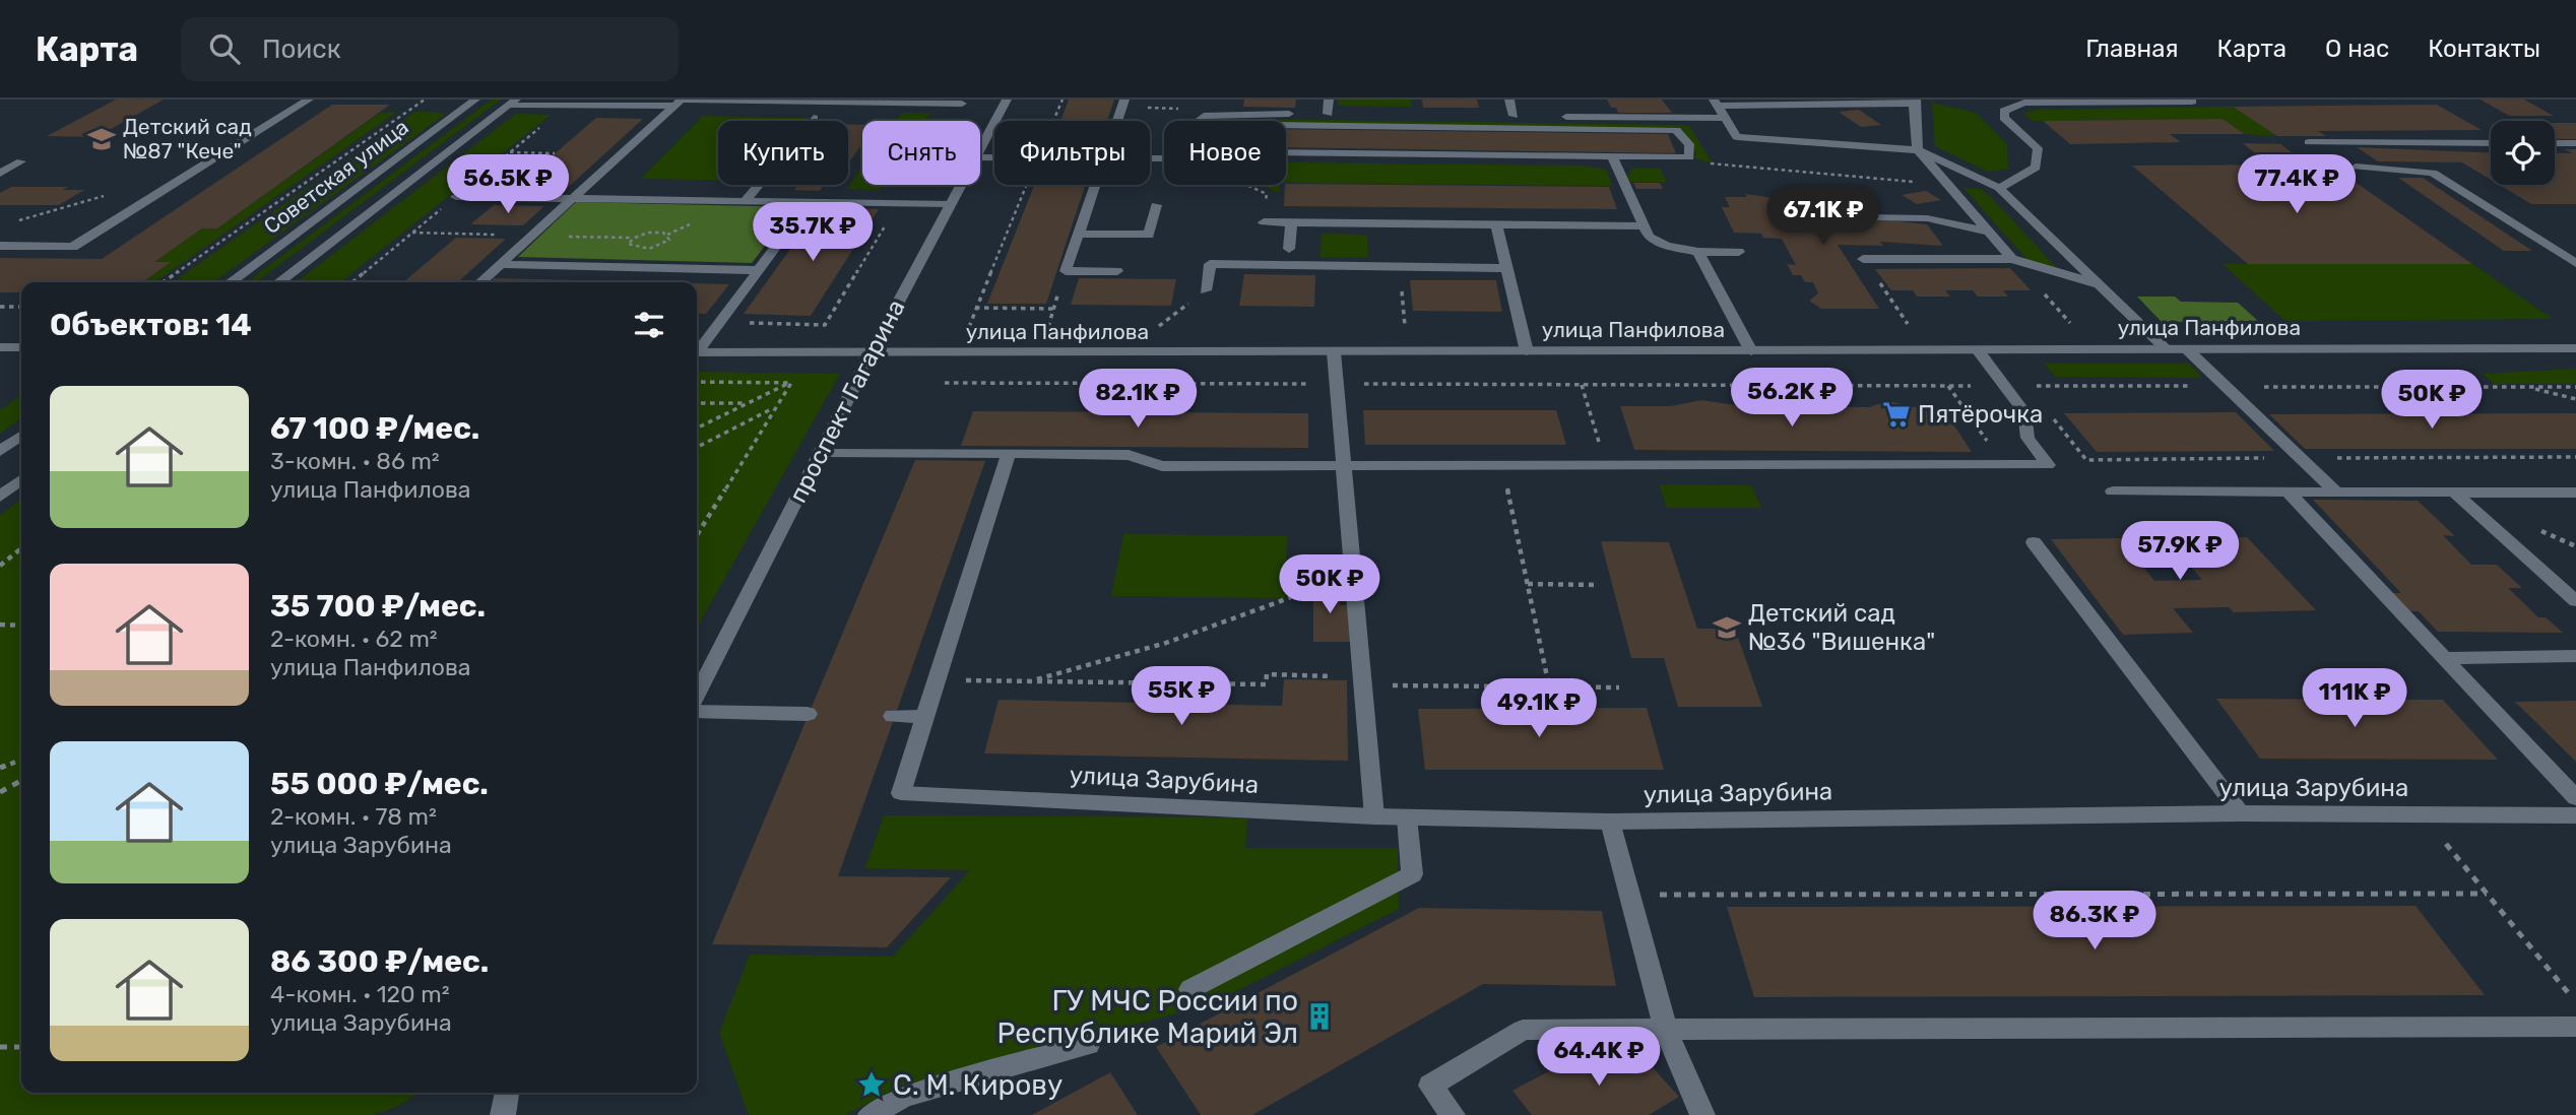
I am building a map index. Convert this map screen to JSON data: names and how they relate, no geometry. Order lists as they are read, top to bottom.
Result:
{
  "streets": {
    "main road": [
      "Советская улица",
      "улица Панфилова",
      "проспект Гагарина",
      "улица Зарубина"
    ]
  },
  "crossings": [
    ["улица Панфилова", "проспект Гагарина"]
  ],
  "places": {
    "school or university": ["Детский сад №87 \"Кече\"", "Детский сад №36 \"Вишенка\""],
    "supermarket": ["Пятёрочка"],
    "building": ["ГУ МЧС России по Республике Марий Эл"],
    "place": ["С. М. Кирову"]
  },
  "page": {
    "header": "Карта",
    "search": "Поиск",
    "nav": [
      "Главная",
      "Карта",
      "О нас",
      "Контакты"
    ],
    "chip": [
      "Купить",
      "Снять",
      "Фильтры",
      "Новое"
    ],
    "price": [
      "56.5K ₽",
      "77.4K ₽",
      "67.1K ₽",
      "35.7K ₽",
      "56.2K ₽",
      "82.1K ₽",
      "50K ₽",
      "57.9K ₽",
      "50K ₽",
      "55K ₽",
      "111K ₽",
      "49.1K ₽",
      "86.3K ₽",
      "64.4K ₽"
    ],
    "heading": "Объектов: 14",
    "list": [
      {
        "name": "67 100 ₽/мес.",
        "note": "3-комн. · 86 m² · улица Панфилова"
      },
      {
        "name": "35 700 ₽/мес.",
        "note": "2-комн. · 62 m² · улица Панфилова"
      },
      {
        "name": "55 000 ₽/мес.",
        "note": "2-комн. · 78 m² · улица Зарубина"
      },
      {
        "name": "86 300 ₽/мес.",
        "note": "4-комн. · 120 m² · улица Зарубина"
      }
    ]
  }
}
